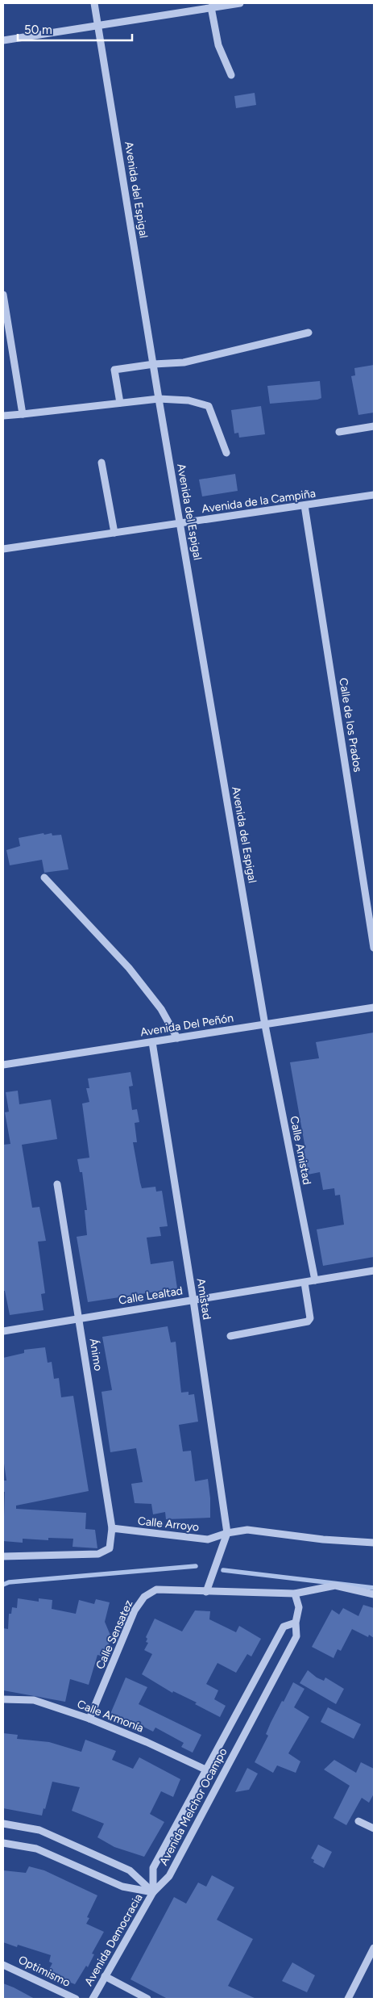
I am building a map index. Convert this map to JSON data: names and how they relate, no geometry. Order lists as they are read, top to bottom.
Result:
{
  "streets": {
    "street": [
      "Avenida del Espigal",
      "Avenida de la Campiña",
      "Calle de los Prados",
      "Avenida Del Peñón",
      "Calle Amistad",
      "Calle Lealtad",
      "Amistad",
      "Ánimo",
      "Calle Arroyo",
      "Calle Sensatez",
      "Calle Armonía",
      "Avenida Melchor Ocampo",
      "Avenida Democracia",
      "Optimismo"
    ]
  },
  "crossings": [
    ["Avenida del Espigal", "Avenida de la Campiña"],
    ["Avenida del Espigal", "Avenida Del Peñón"],
    ["Avenida del Espigal", "Calle Amistad"],
    ["Avenida de la Campiña", "Calle de los Prados"],
    ["Avenida Del Peñón", "Calle Amistad"],
    ["Avenida Del Peñón", "Amistad"],
    ["Calle Amistad", "Calle Lealtad"],
    ["Calle Lealtad", "Amistad"],
    ["Calle Lealtad", "Ánimo"],
    ["Amistad", "Calle Arroyo"],
    ["Ánimo", "Calle Arroyo"],
    ["Calle Sensatez", "Calle Armonía"],
    ["Calle Sensatez", "Avenida Melchor Ocampo"],
    ["Calle Armonía", "Avenida Melchor Ocampo"],
    ["Avenida Melchor Ocampo", "Avenida Democracia"]
  ],
  "scale_bar": "50 m"
}
